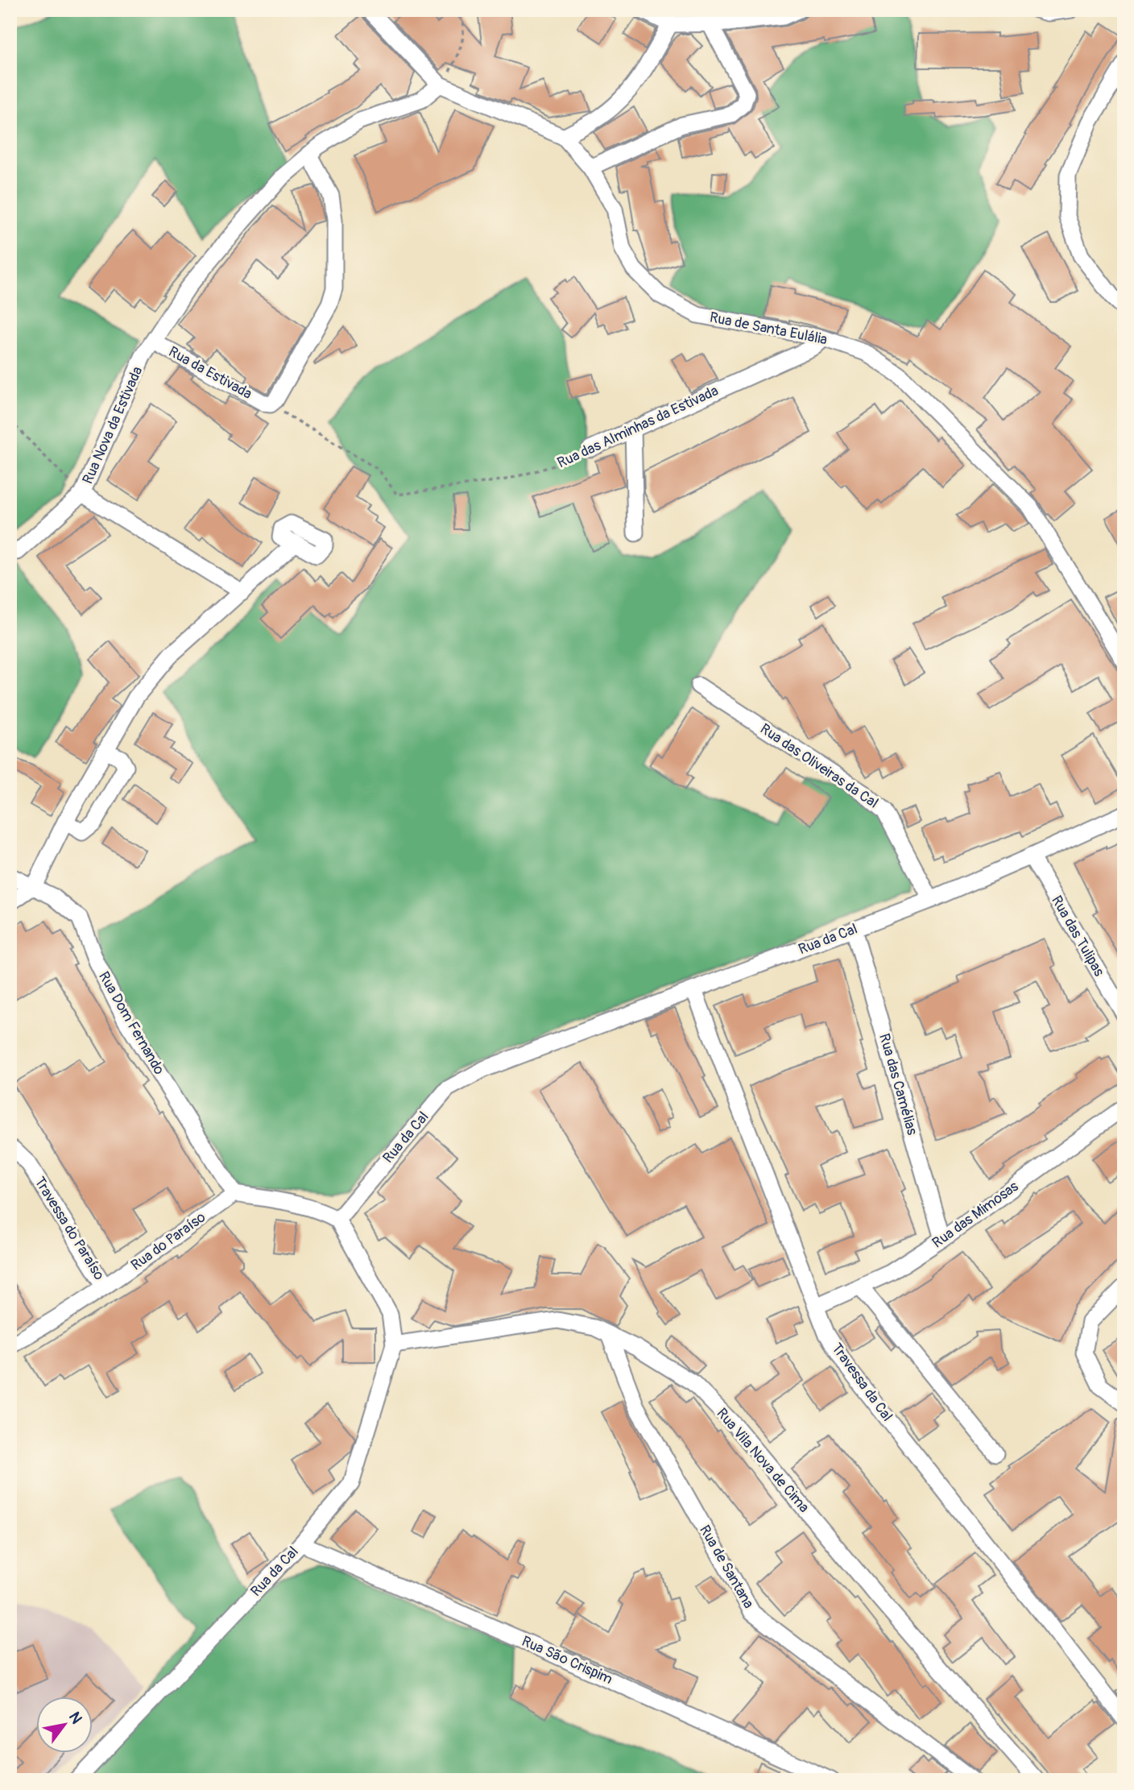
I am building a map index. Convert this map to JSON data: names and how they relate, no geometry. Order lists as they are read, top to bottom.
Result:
{
  "streets": {
    "street": [
      "Rua de Santa Eulália",
      "Rua da Estivada",
      "Rua Nova da Estivada",
      "Rua das Alminhas da Estivada",
      "Rua das Oliveiras da Cal",
      "Rua das Tulipas",
      "Rua da Cal",
      "Rua Dom Fernando",
      "Rua das Camélias",
      "Rua das Mimosas",
      "Travessa do Paraíso",
      "Rua do Paraíso",
      "Travessa da Cal",
      "Rua Vila Nova de Cima",
      "Rua de Santana",
      "Rua São Crispim"
    ]
  },
  "crossings": [
    ["Rua de Santa Eulália", "Rua da Estivada"],
    ["Rua de Santa Eulália", "Rua das Alminhas da Estivada"],
    ["Rua da Estivada", "Rua Nova da Estivada"],
    ["Rua da Estivada", "Rua das Alminhas da Estivada"],
    ["Rua das Oliveiras da Cal", "Rua da Cal"],
    ["Rua das Tulipas", "Rua da Cal"],
    ["Rua da Cal", "Rua das Camélias"],
    ["Rua da Cal", "Travessa da Cal"],
    ["Rua da Cal", "Rua Vila Nova de Cima"],
    ["Rua da Cal", "Rua São Crispim"],
    ["Rua Dom Fernando", "Rua do Paraíso"],
    ["Rua das Camélias", "Rua das Mimosas"],
    ["Rua das Mimosas", "Travessa da Cal"],
    ["Travessa do Paraíso", "Rua do Paraíso"],
    ["Rua Vila Nova de Cima", "Rua de Santana"]
  ],
  "north": "top right"
}
